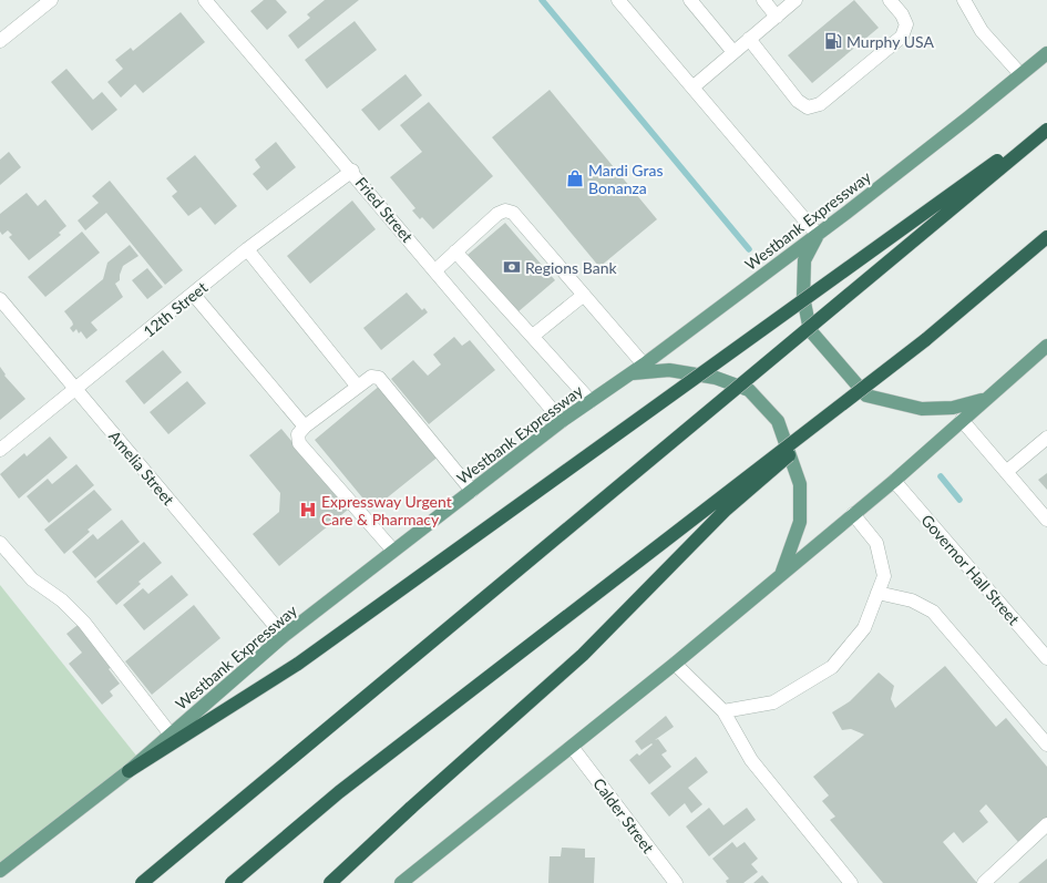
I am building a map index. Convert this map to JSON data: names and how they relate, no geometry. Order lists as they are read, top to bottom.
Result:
{
  "streets": {
    "main road": ["Westbank Expressway"],
    "street": [
      "Fried Street",
      "12th Street",
      "Amelia Street",
      "Governor Hall Street",
      "Calder Street"
    ]
  },
  "crossings": [
    ["Fried Street", "Westbank Expressway"],
    ["Fried Street", "12th Street"],
    ["Westbank Expressway", "Amelia Street"],
    ["12th Street", "Amelia Street"]
  ],
  "places": {
    "fuel station": ["Murphy USA"],
    "shop": ["Mardi Gras Bonanza"],
    "bank": ["Regions Bank"],
    "hospital": ["Expressway Urgent Care & Pharmacy"]
  }
}
